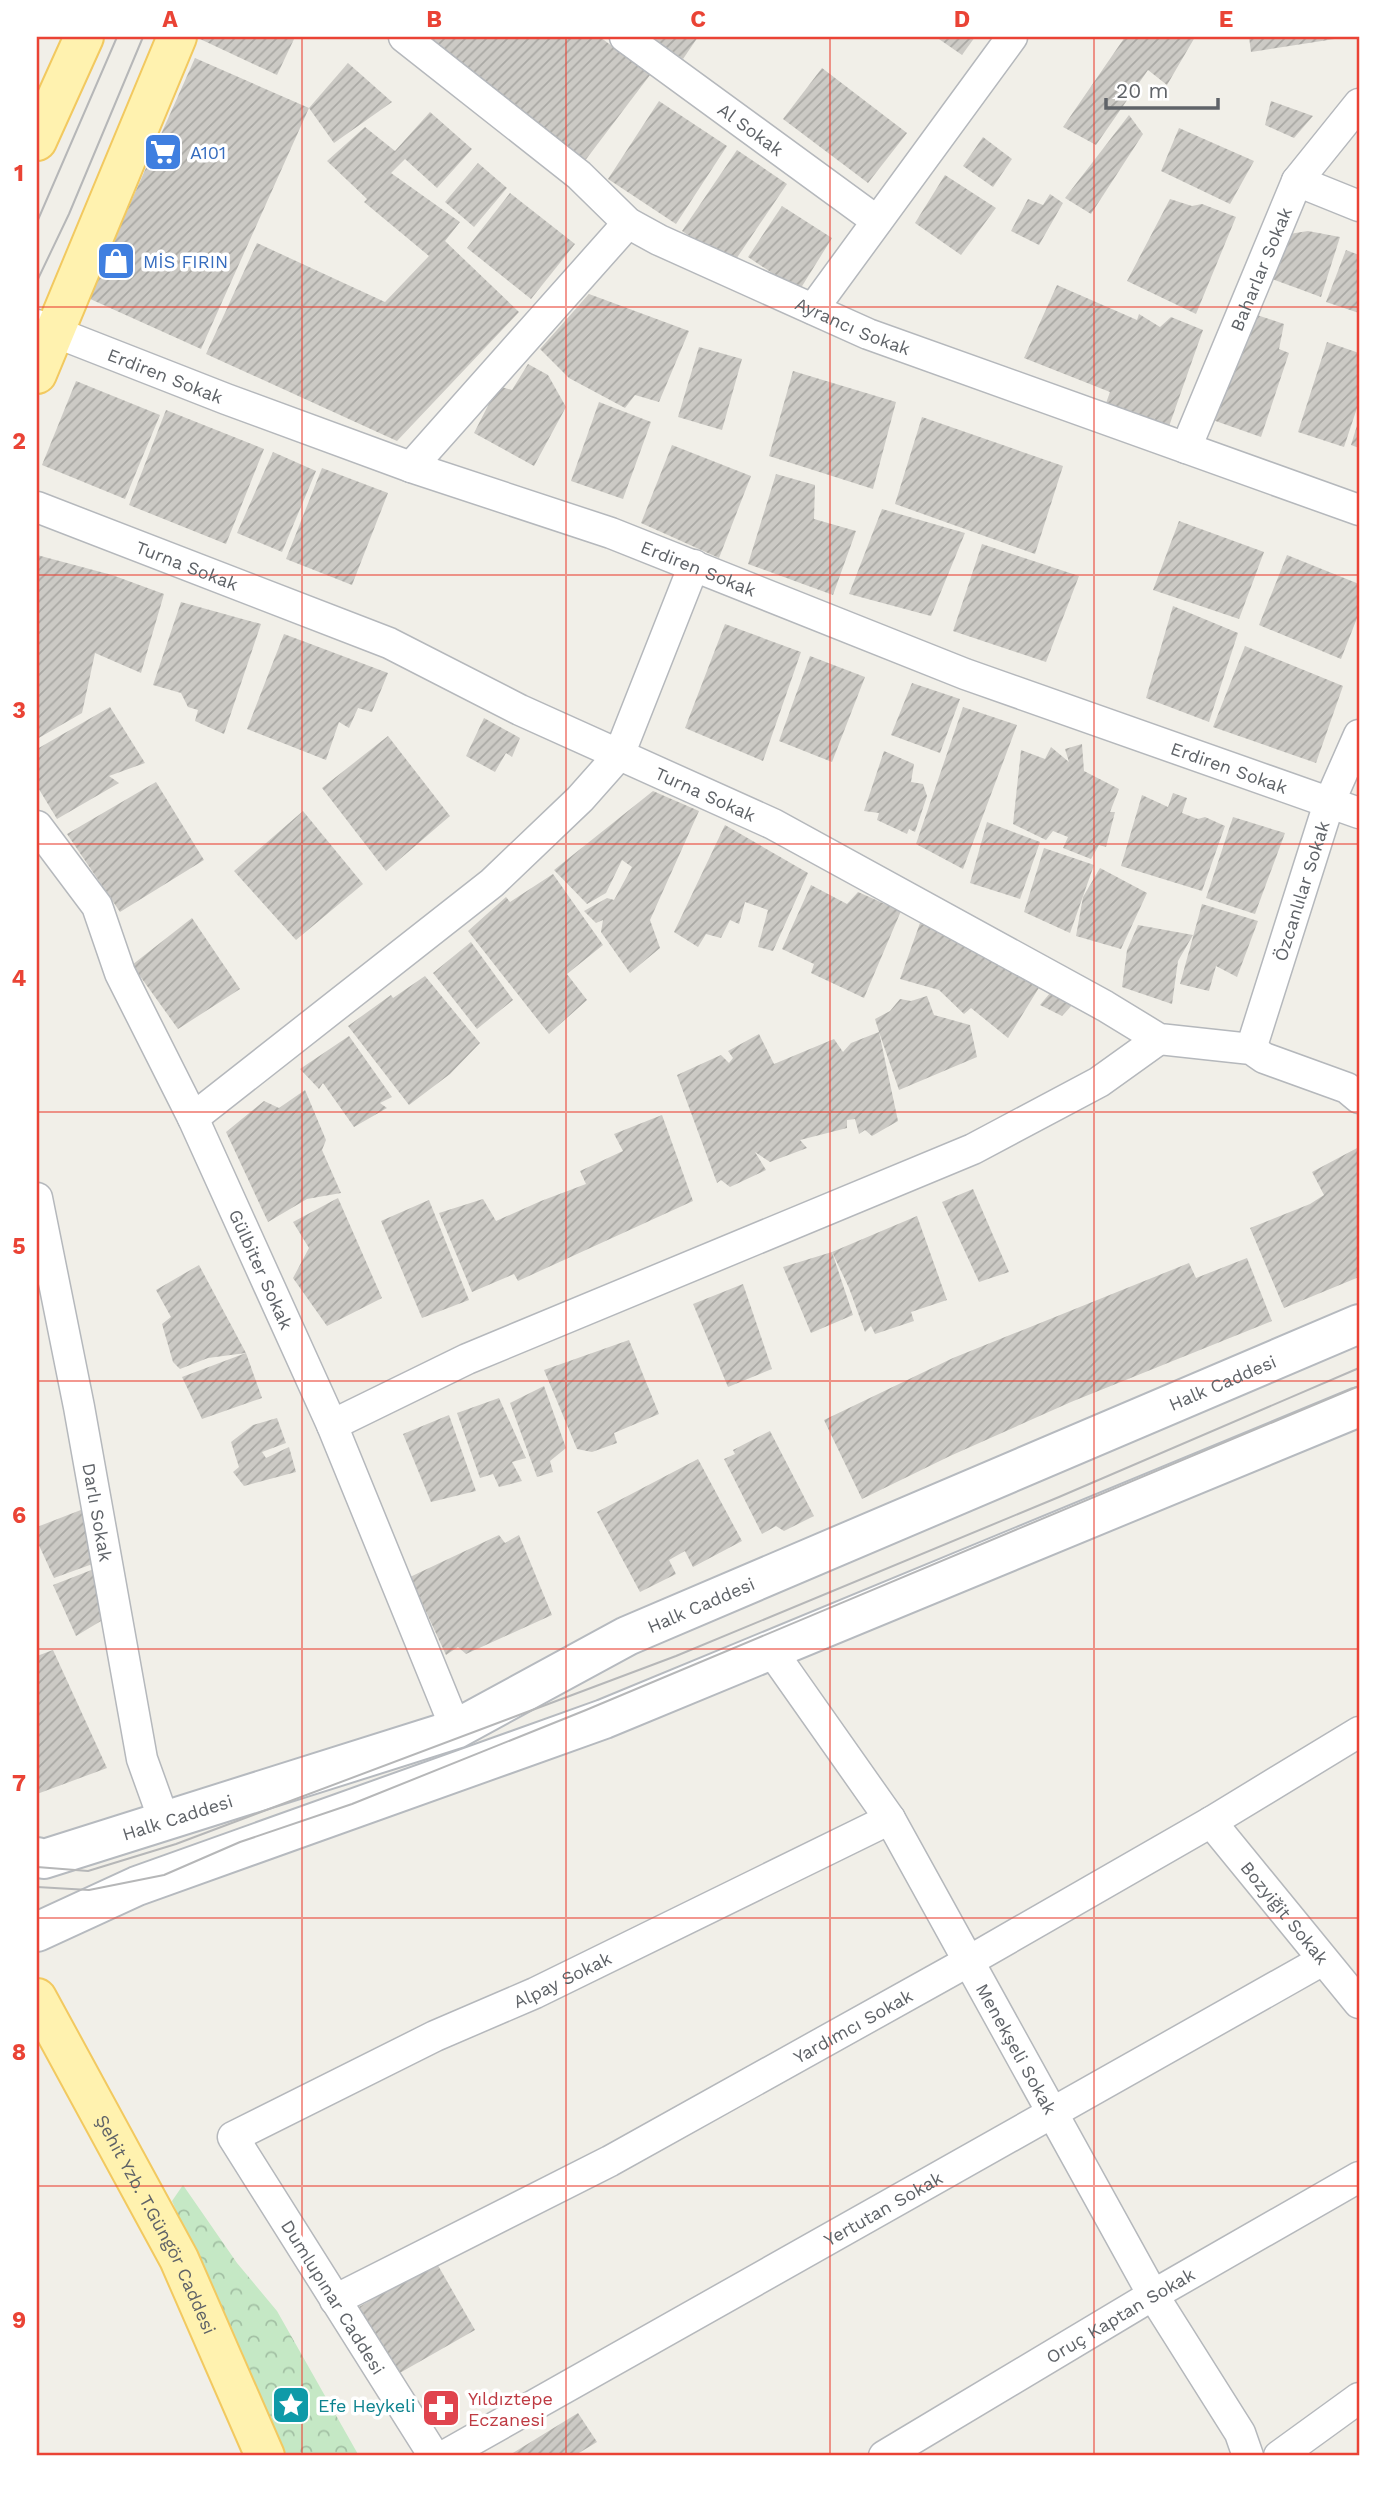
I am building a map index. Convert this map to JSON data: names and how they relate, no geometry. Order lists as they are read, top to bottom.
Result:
{
  "streets": {
    "main road": ["Halk Caddesi", "Şehit Yzb. T.Güngör Caddesi"],
    "street": [
      "Al Sokak",
      "Baharlar Sokak",
      "Ayrancı Sokak",
      "Erdiren Sokak",
      "Turna Sokak",
      "Özcanlılar Sokak",
      "Gülbiter Sokak",
      "Darlı Sokak",
      "Bozyiğit Sokak",
      "Alpay Sokak",
      "Yardımcı Sokak",
      "Menekşeli Sokak",
      "Yertutan Sokak",
      "Dumlupınar Caddesi",
      "Oruç Kaptan Sokak"
    ]
  },
  "crossings": [
    ["Baharlar Sokak", "Ayrancı Sokak"],
    ["Erdiren Sokak", "Özcanlılar Sokak"],
    ["Turna Sokak", "Özcanlılar Sokak"],
    ["Gülbiter Sokak", "Halk Caddesi"],
    ["Halk Caddesi", "Darlı Sokak"],
    ["Bozyiğit Sokak", "Yardımcı Sokak"],
    ["Bozyiğit Sokak", "Yertutan Sokak"],
    ["Alpay Sokak", "Menekşeli Sokak"],
    ["Alpay Sokak", "Dumlupınar Caddesi"],
    ["Yardımcı Sokak", "Menekşeli Sokak"],
    ["Yardımcı Sokak", "Dumlupınar Caddesi"],
    ["Menekşeli Sokak", "Yertutan Sokak"],
    ["Menekşeli Sokak", "Oruç Kaptan Sokak"]
  ],
  "places": {
    "supermarket": ["A101"],
    "shop": ["MİS FIRIN"],
    "place": ["Efe Heykeli"],
    "pharmacy": ["Yıldıztepe Eczanesi"]
  },
  "scale_bar": "20 m",
  "grid": {
    "columns": [
      "A",
      "B",
      "C",
      "D",
      "E"
    ],
    "rows": [
      "1",
      "2",
      "3",
      "4",
      "5",
      "6",
      "7",
      "8",
      "9"
    ]
  }
}
